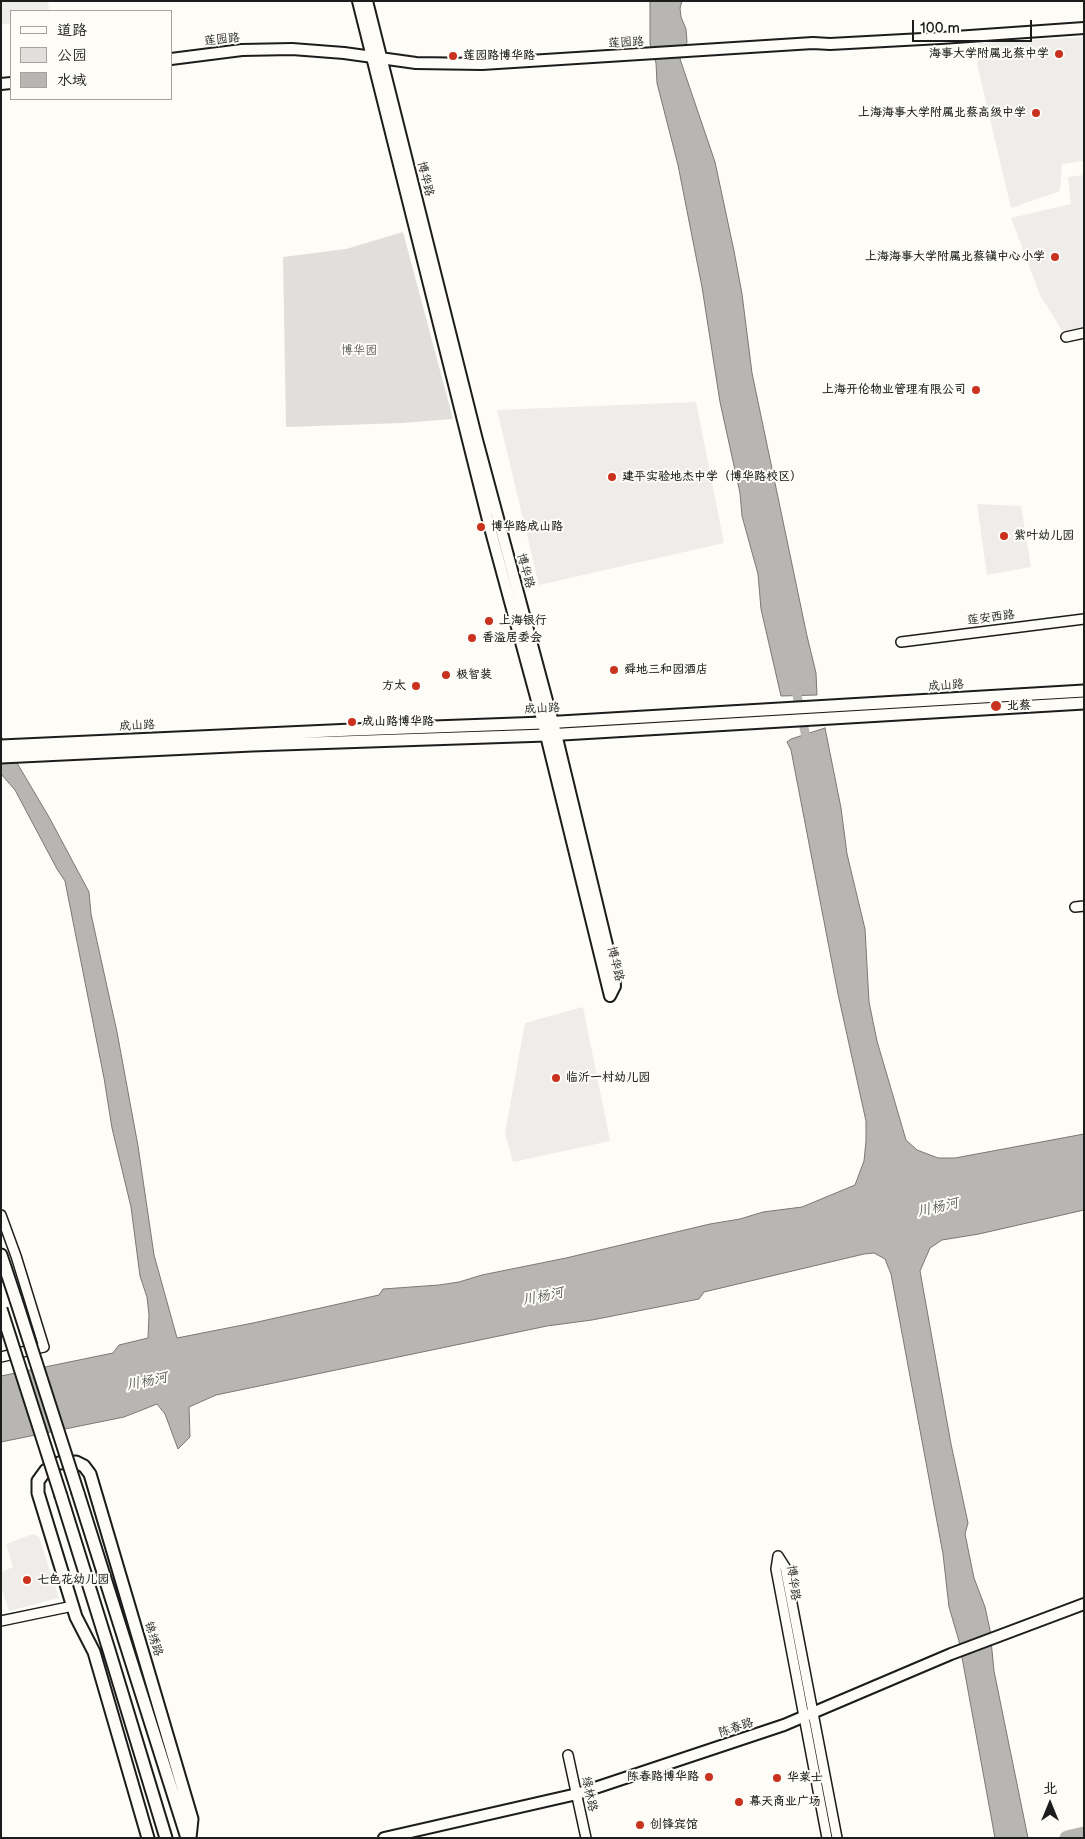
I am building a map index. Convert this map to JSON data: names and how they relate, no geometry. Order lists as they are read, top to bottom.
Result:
{
  "streets": {
    "main road": ["成山路", "锦绣路"],
    "street": [
      "莲园路",
      "博华路",
      "莲安西路",
      "陈春路",
      "绿林路"
    ]
  },
  "crossings": [
    ["莲园路", "博华路"],
    ["博华路", "成山路"],
    ["博华路", "陈春路"],
    ["陈春路", "绿林路"]
  ],
  "water": ["川杨河"],
  "parks": ["博华园"],
  "places": [
    "海事大学附属北蔡中学",
    "莲园路博华路",
    "上海海事大学附属北蔡高级中学",
    "上海海事大学附属北蔡镇中心小学",
    "上海开伦物业管理有限公司",
    "建平实验地杰中学（博华路校区）",
    "博华路成山路",
    "紫叶幼儿园",
    "上海银行",
    "香溢居委会",
    "舜地三和园酒店",
    "极智装",
    "方太",
    "北蔡",
    "成山路博华路",
    "临沂一村幼儿园",
    "七色花幼儿园",
    "陈春路博华路",
    "华莱士",
    "幕天商业广场",
    "创锋宾馆"
  ],
  "legend": ["道路", "公园", "水域"],
  "scale_bar": "100 m",
  "north": "top"
}
